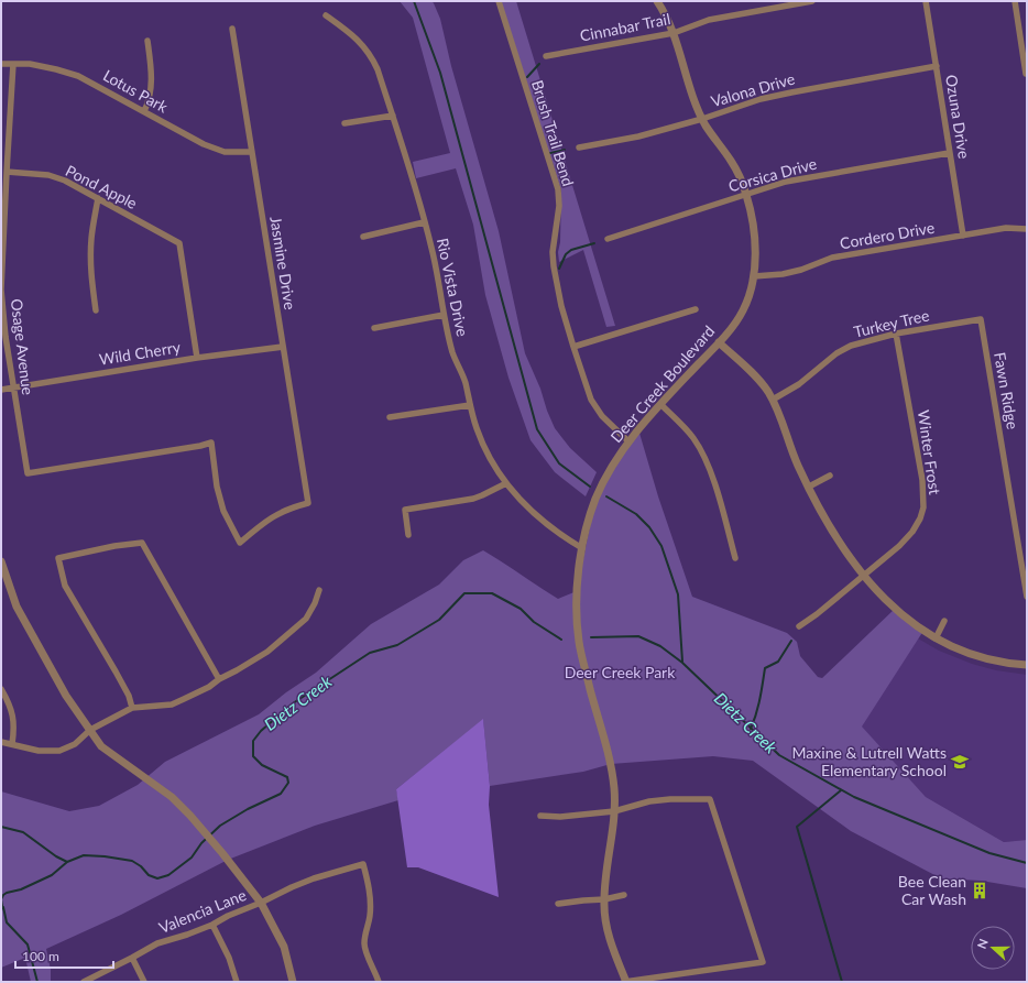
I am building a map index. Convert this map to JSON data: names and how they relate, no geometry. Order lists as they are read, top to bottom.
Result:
{
  "streets": {
    "street": [
      "Cinnabar Trail",
      "Valona Drive",
      "Lotus Park",
      "Ozuna Drive",
      "Brush Trail Bend",
      "Corsica Drive",
      "Pond Apple",
      "Cordero Drive",
      "Jasmine Drive",
      "Rio Vista Drive",
      "Turkey Tree",
      "Osage Avenue",
      "Wild Cherry",
      "Deer Creek Boulevard",
      "Fawn Ridge",
      "Winter Frost",
      "Valencia Lane"
    ]
  },
  "crossings": [
    ["Cinnabar Trail", "Deer Creek Boulevard"],
    ["Valona Drive", "Ozuna Drive"],
    ["Valona Drive", "Deer Creek Boulevard"],
    ["Lotus Park", "Jasmine Drive"],
    ["Lotus Park", "Osage Avenue"],
    ["Ozuna Drive", "Corsica Drive"],
    ["Ozuna Drive", "Cordero Drive"],
    ["Brush Trail Bend", "Deer Creek Boulevard"],
    ["Corsica Drive", "Deer Creek Boulevard"],
    ["Pond Apple", "Osage Avenue"],
    ["Pond Apple", "Wild Cherry"],
    ["Cordero Drive", "Deer Creek Boulevard"],
    ["Jasmine Drive", "Osage Avenue"],
    ["Jasmine Drive", "Wild Cherry"],
    ["Rio Vista Drive", "Deer Creek Boulevard"],
    ["Turkey Tree", "Fawn Ridge"],
    ["Turkey Tree", "Winter Frost"],
    ["Osage Avenue", "Wild Cherry"]
  ],
  "water": ["Dietz Creek"],
  "parks": ["Deer Creek Park"],
  "places": {
    "school or university": ["Maxine & Lutrell Watts Elementary School"],
    "building": ["Bee Clean Car Wash"]
  },
  "scale_bar": "100 m",
  "north": "left"
}
